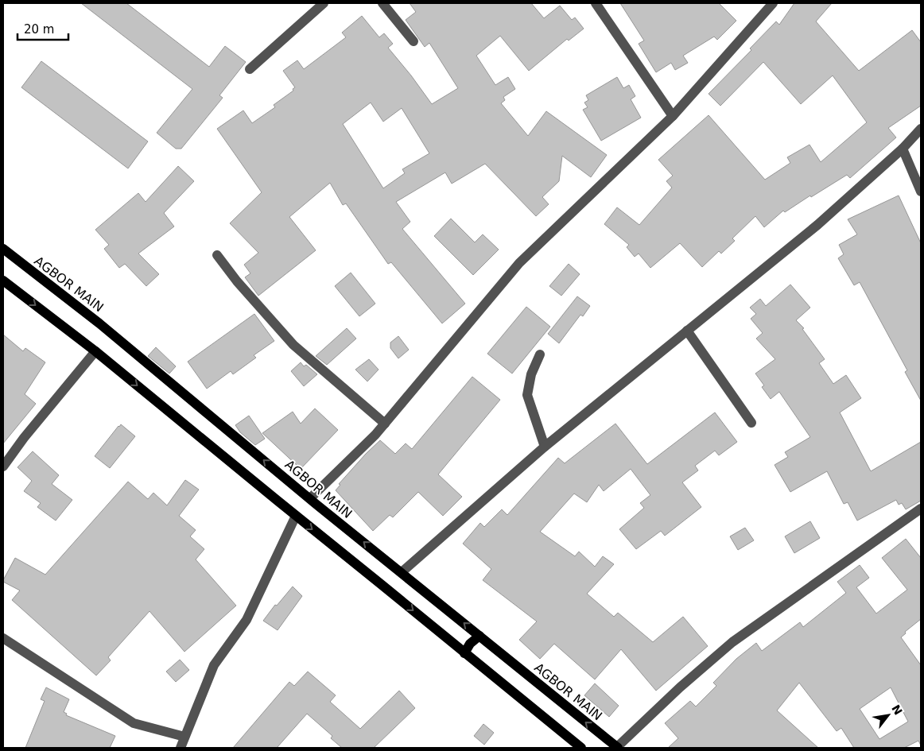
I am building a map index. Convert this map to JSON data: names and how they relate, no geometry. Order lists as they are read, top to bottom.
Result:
{
  "streets": {
    "main road": ["AGBOR MAIN"]
  },
  "scale_bar": "20 m",
  "north": "top right"
}
